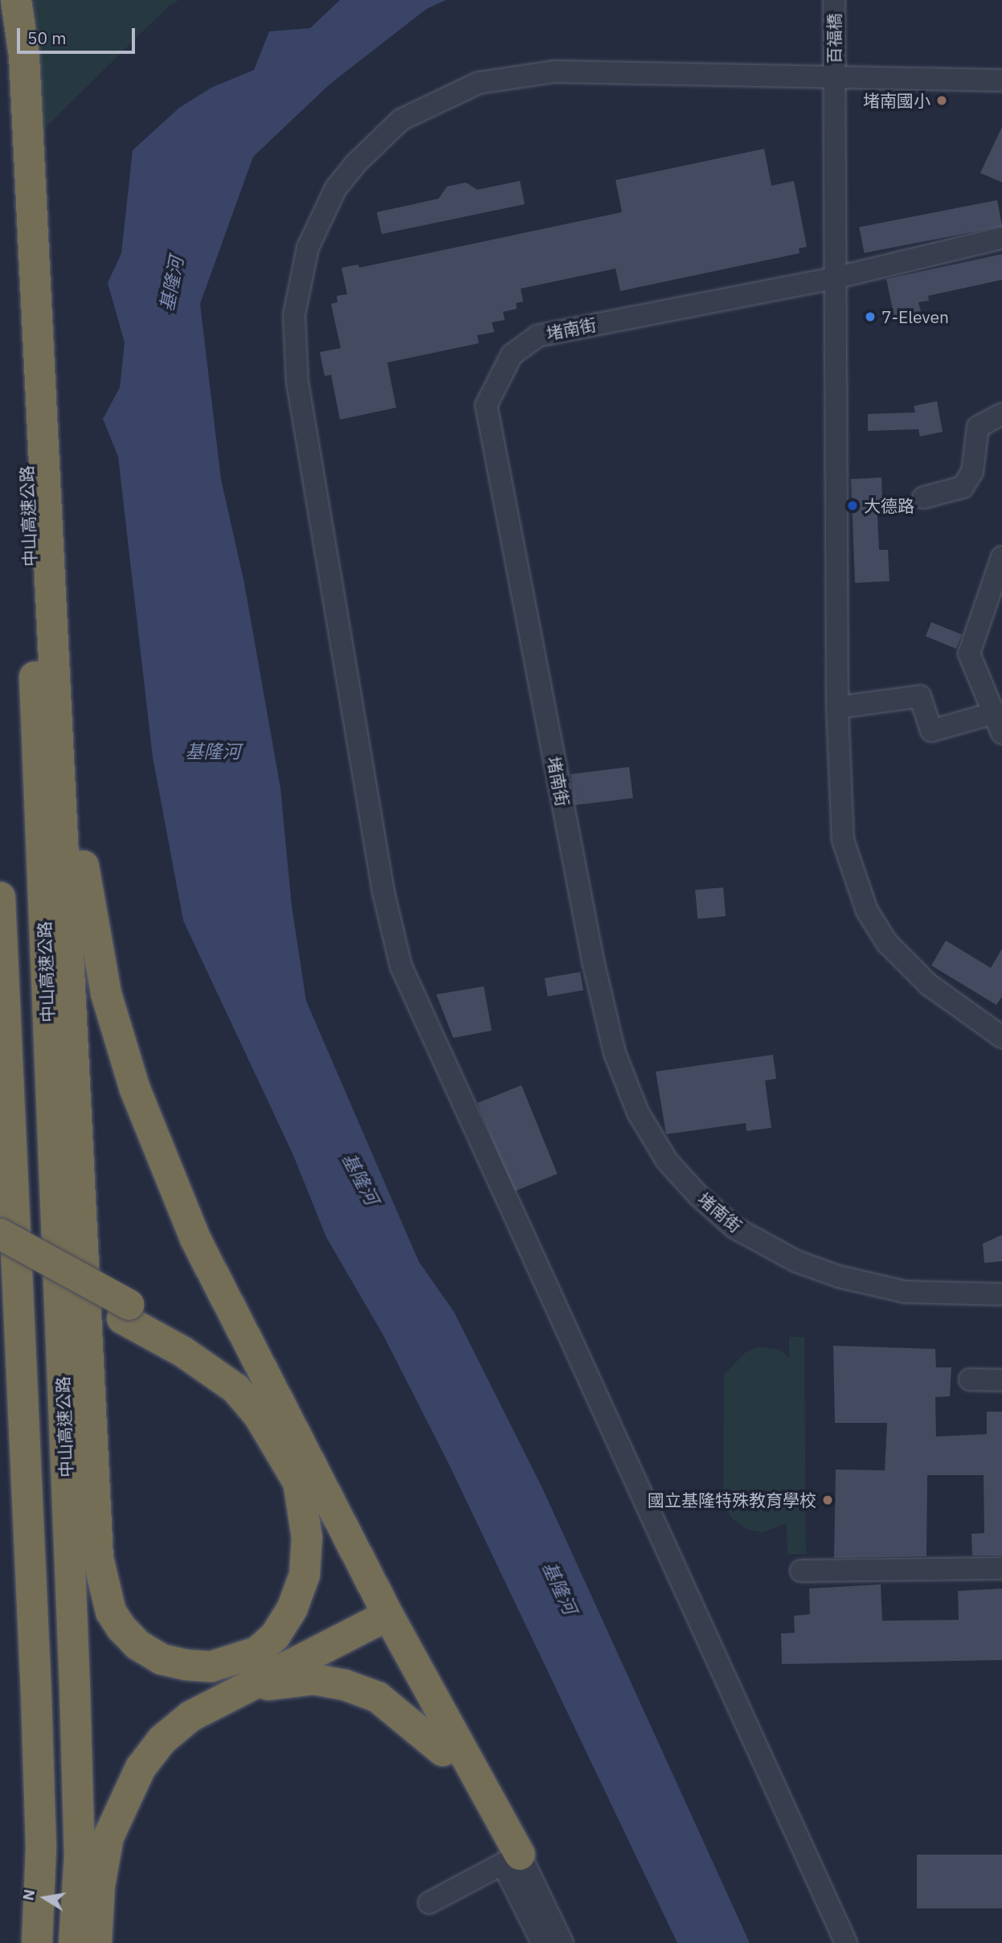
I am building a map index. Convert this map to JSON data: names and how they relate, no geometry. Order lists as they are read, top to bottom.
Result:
{
  "streets": {
    "highway": ["中山高速公路"],
    "street": ["百福橋", "堵南街"]
  },
  "water": ["基隆河"],
  "places": [
    "堵南國小",
    "7-Eleven",
    "大德路",
    "國立基隆特殊教育學校"
  ],
  "scale_bar": "50 m",
  "north": "left"
}
